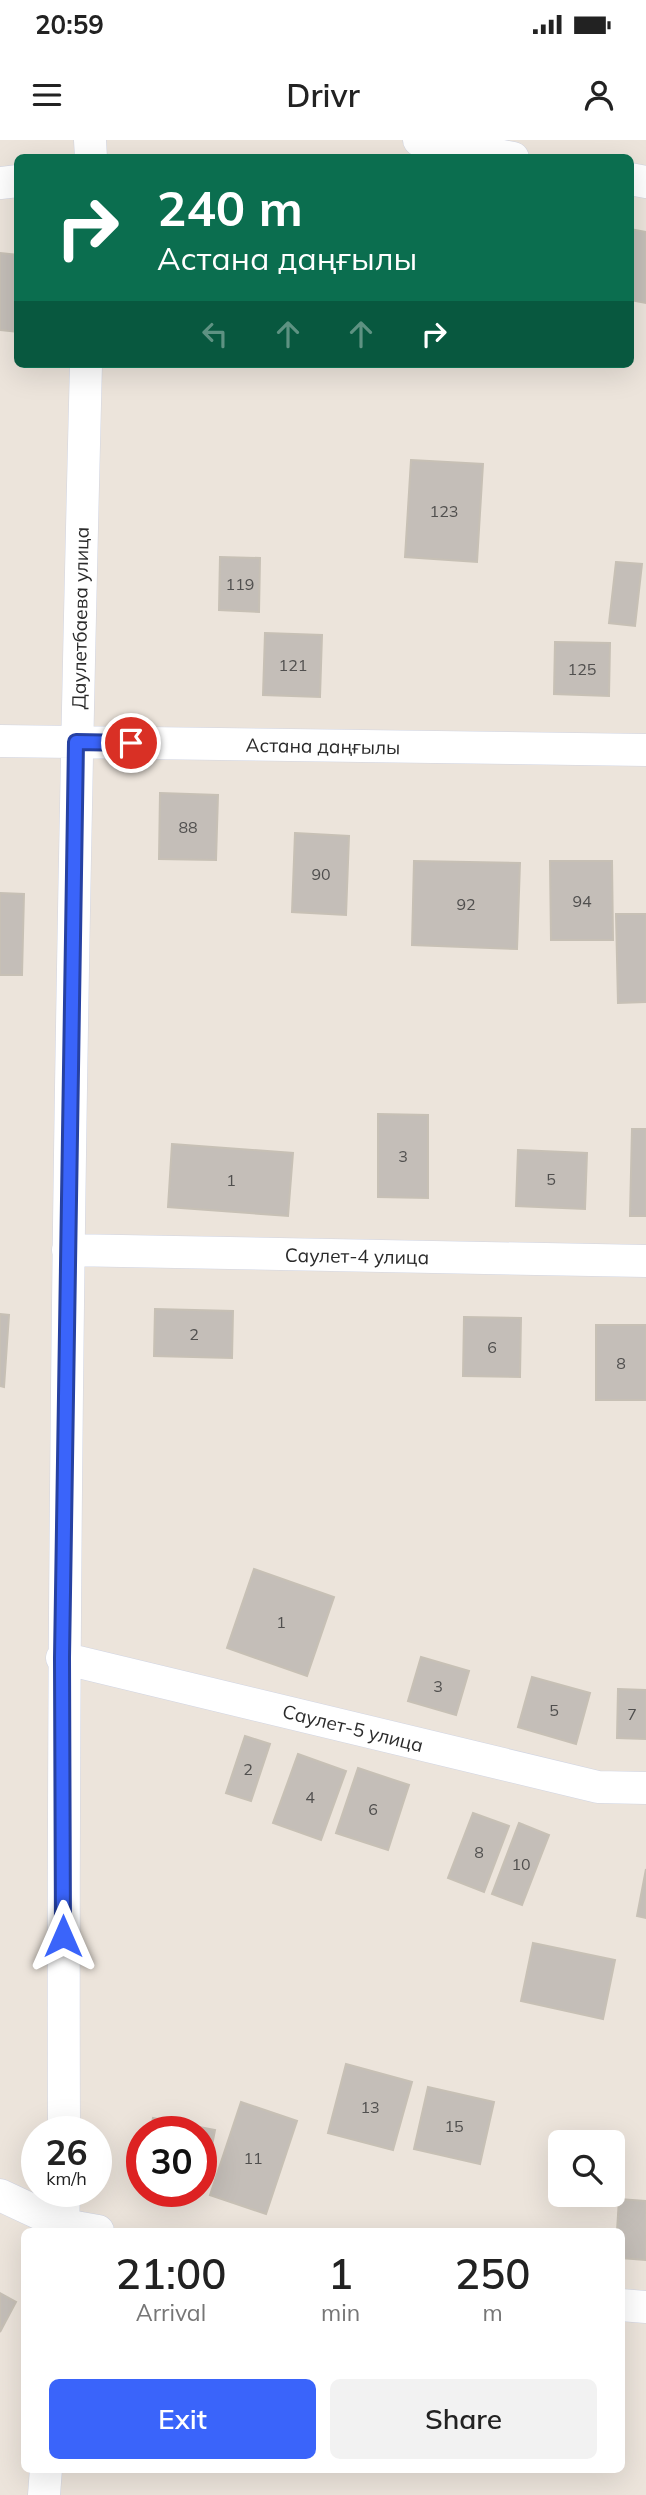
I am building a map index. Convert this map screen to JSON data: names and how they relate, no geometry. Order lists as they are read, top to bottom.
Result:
{
  "streets": {
    "street": [
      "Даулетбаева улица",
      "Астана даңғылы",
      "Саулет-4 улица",
      "Саулет-5 улица"
    ]
  },
  "crossings": [
    ["Даулетбаева улица", "Астана даңғылы"],
    ["Даулетбаева улица", "Саулет-4 улица"],
    ["Даулетбаева улица", "Саулет-5 улица"]
  ],
  "house_numbers": [
    "123",
    "119",
    "121",
    "125",
    "88",
    "90",
    "94",
    "92",
    "3",
    "5",
    "1",
    "2",
    "6",
    "8",
    "1",
    "3",
    "5",
    "7",
    "2",
    "4",
    "6",
    "8",
    "10",
    "13",
    "15",
    "11"
  ],
  "page": {
    "status": "20:59",
    "header": "Drivr",
    "turn": ["240 m", "Астана даңғылы"],
    "speed": "26 km/h",
    "limit": "30",
    "eta": [
      "21:00",
      "Arrival",
      "1",
      "min",
      "250",
      "m"
    ],
    "buttons": ["Exit", "Share"]
  }
}
